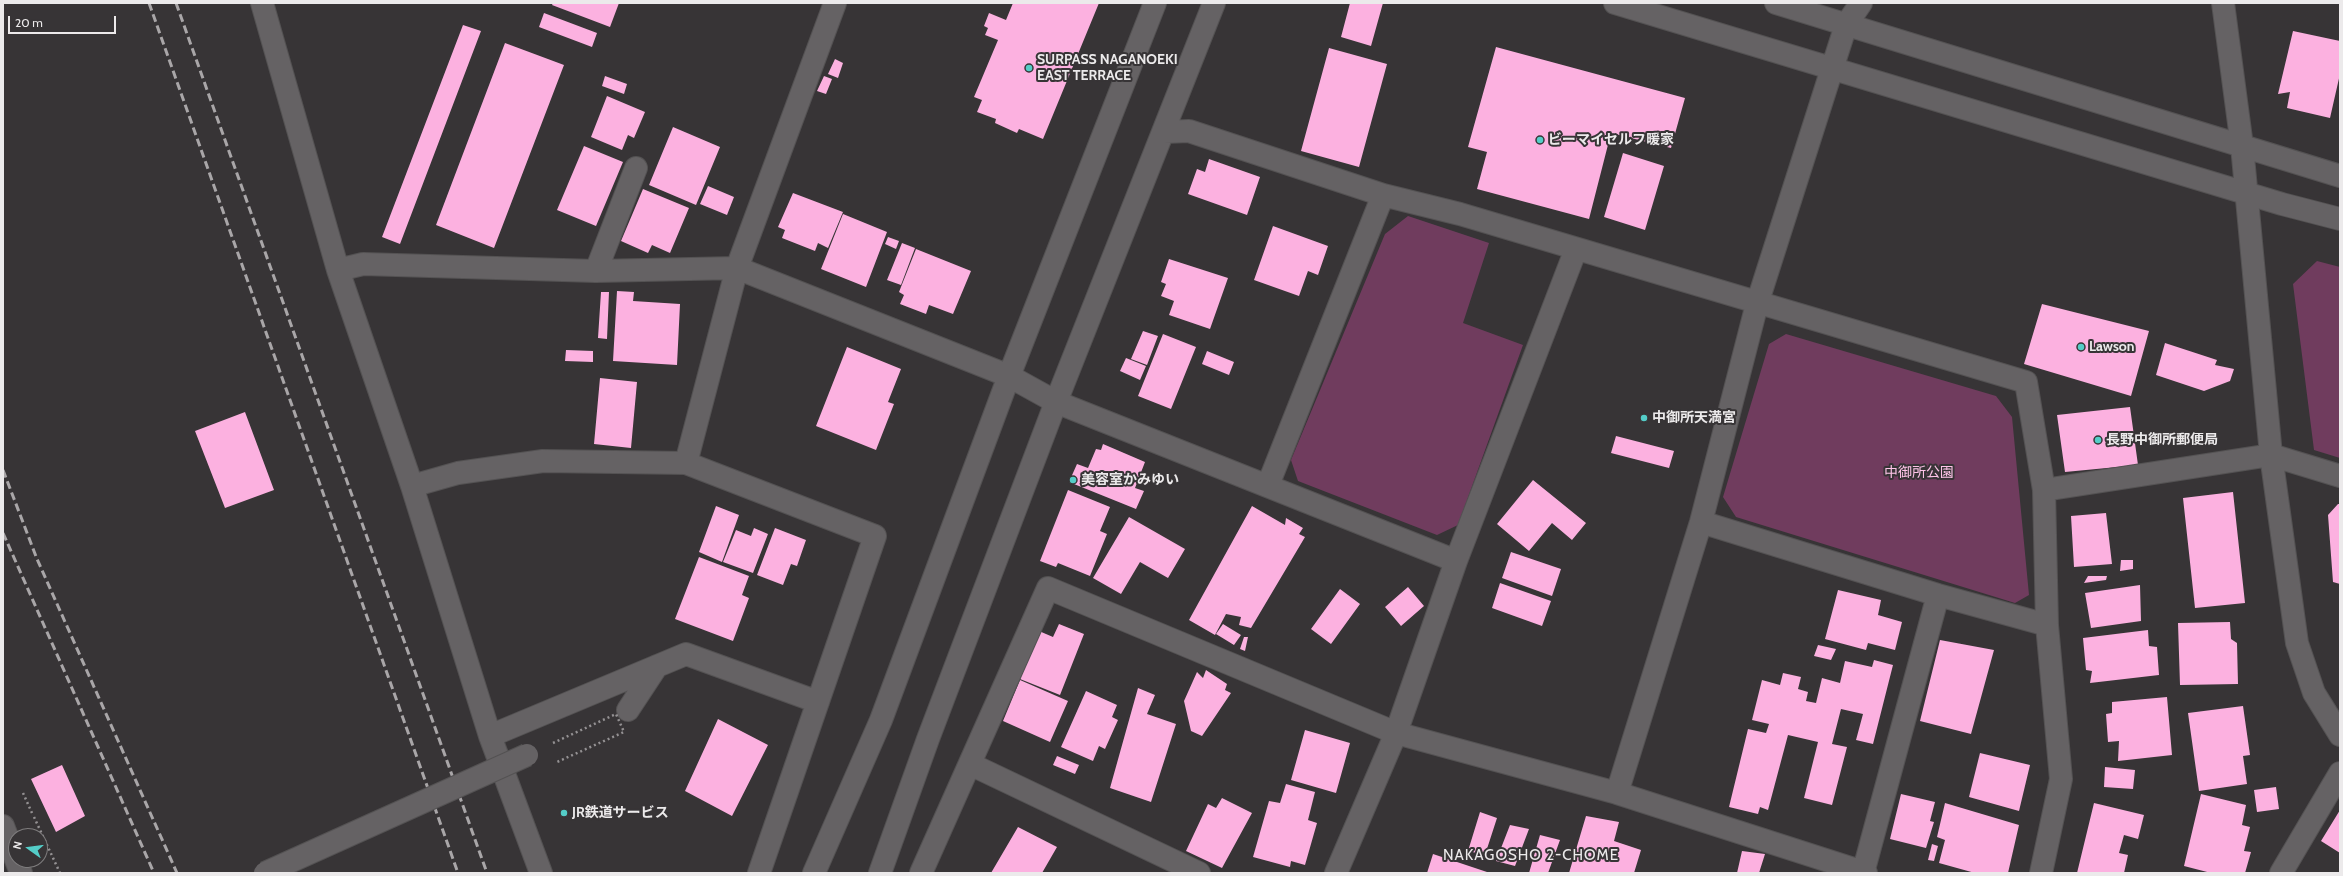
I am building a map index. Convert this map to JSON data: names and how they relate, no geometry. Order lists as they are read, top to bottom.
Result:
{
  "districts": ["NAKAGOSHO 2-CHOME"],
  "parks": ["中御所公園"],
  "places": [
    "SURPASS NAGANOEKI EAST TERRACE",
    "ビーマイセルフ暖家",
    "Lawson",
    "中御所天満宮",
    "長野中御所郵便局",
    "美容室かみゆい",
    "JR鉄道サービス"
  ],
  "scale_bar": "20 m",
  "north": "left"
}
